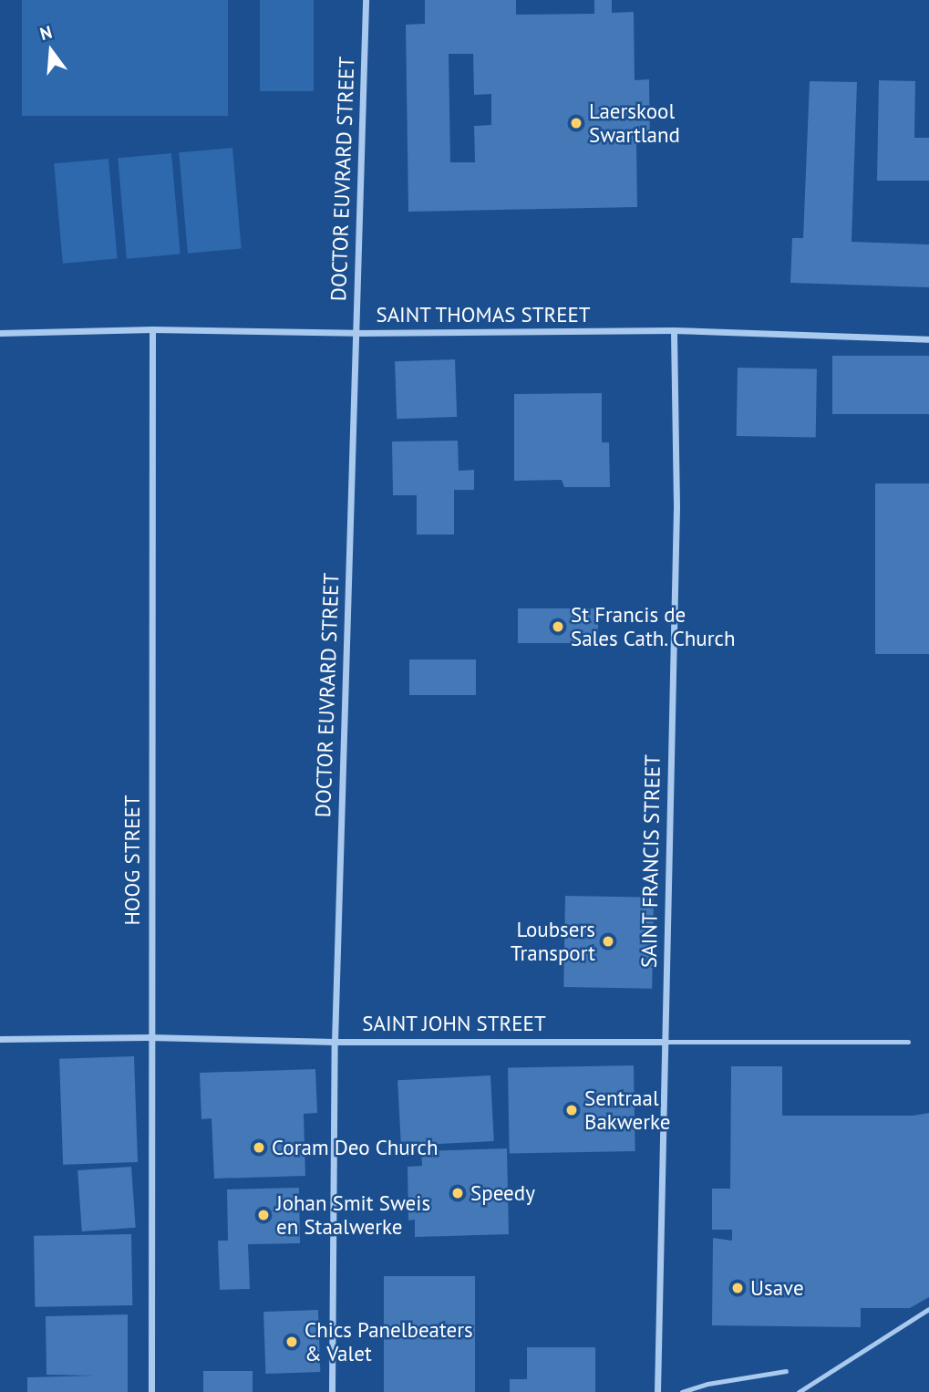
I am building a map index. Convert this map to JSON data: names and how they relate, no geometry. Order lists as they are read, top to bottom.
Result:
{
  "streets": {
    "street": [
      "DOCTOR EUVRARD STREET",
      "SAINT THOMAS STREET",
      "HOOG STREET",
      "SAINT FRANCIS STREET",
      "SAINT JOHN STREET"
    ]
  },
  "crossings": [
    ["DOCTOR EUVRARD STREET", "SAINT THOMAS STREET"],
    ["DOCTOR EUVRARD STREET", "SAINT JOHN STREET"],
    ["SAINT THOMAS STREET", "HOOG STREET"],
    ["SAINT THOMAS STREET", "SAINT FRANCIS STREET"],
    ["HOOG STREET", "SAINT JOHN STREET"],
    ["SAINT FRANCIS STREET", "SAINT JOHN STREET"]
  ],
  "places": [
    "Laerskool Swartland",
    "St Francis de Sales Cath. Church",
    "Loubsers Transport",
    "Sentraal Bakwerke",
    "Coram Deo Church",
    "Speedy",
    "Johan Smit Sweis en Staalwerke",
    "Usave",
    "Chics Panelbeaters & Valet"
  ],
  "north": "top"
}
